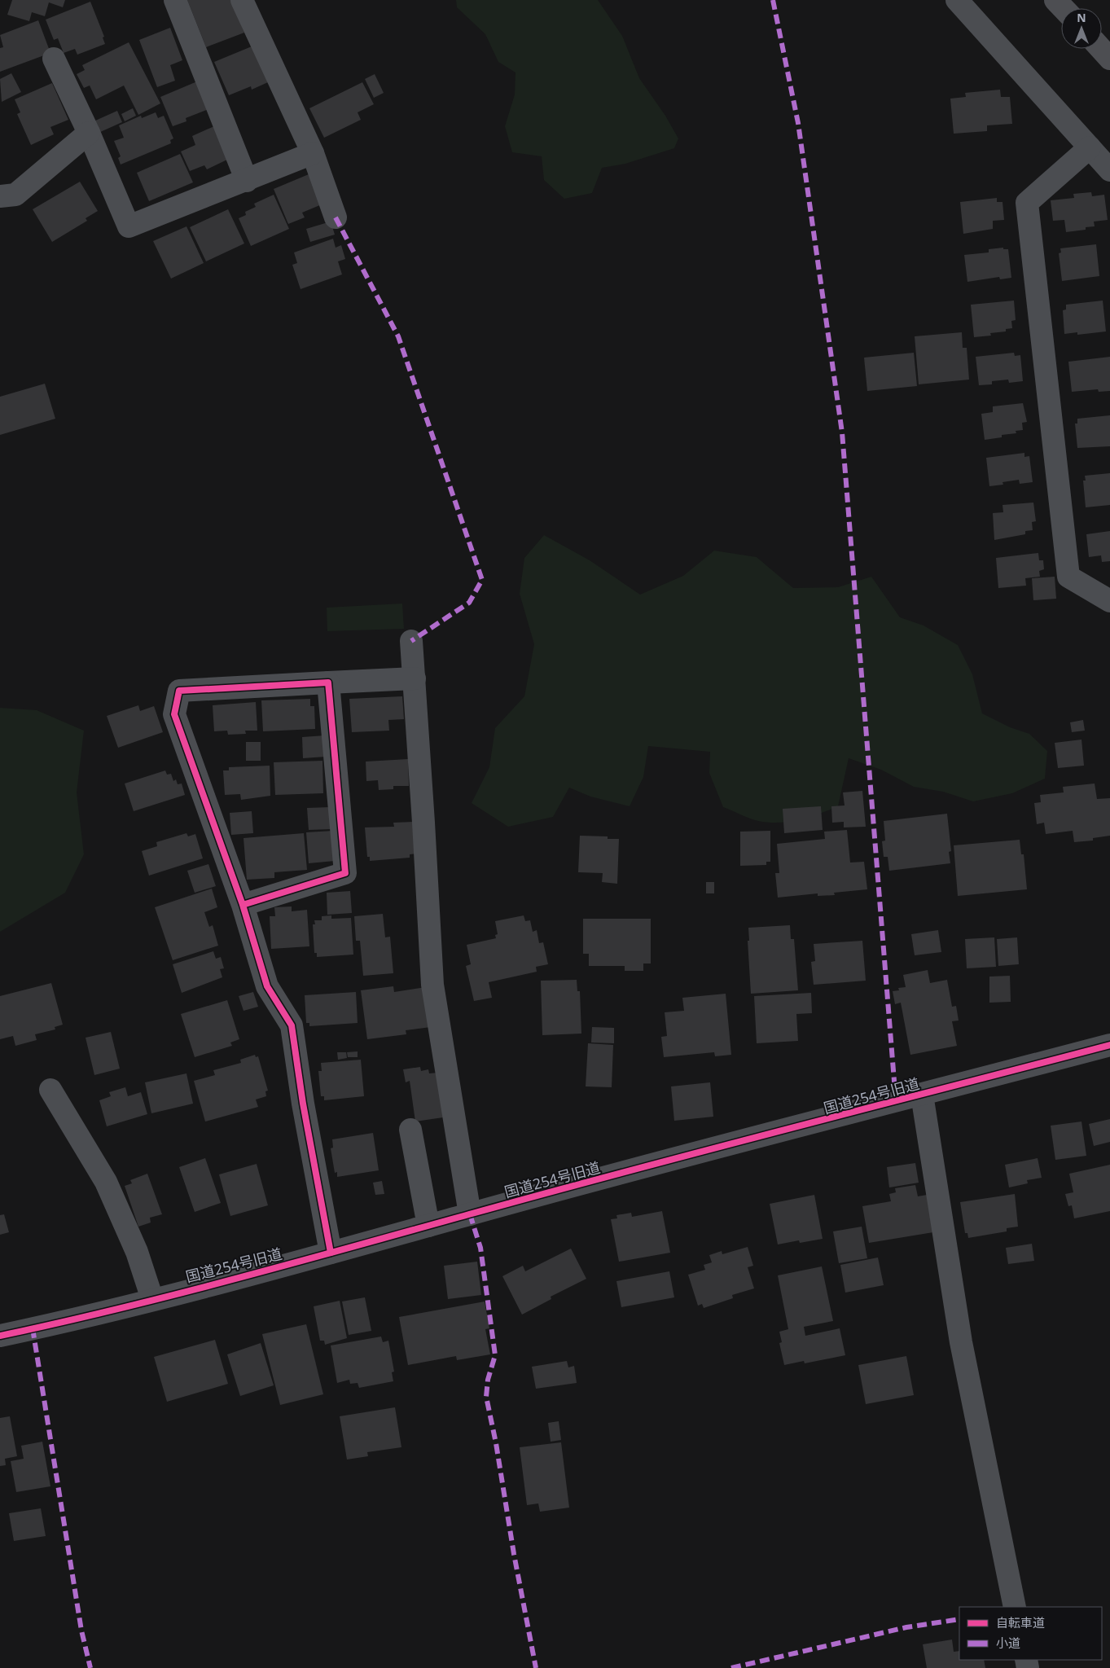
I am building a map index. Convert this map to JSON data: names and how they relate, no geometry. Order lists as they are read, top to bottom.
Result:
{
  "streets": {
    "street": ["国道254号旧道"]
  },
  "legend": ["自転車道", "小道"],
  "north": "top"
}
